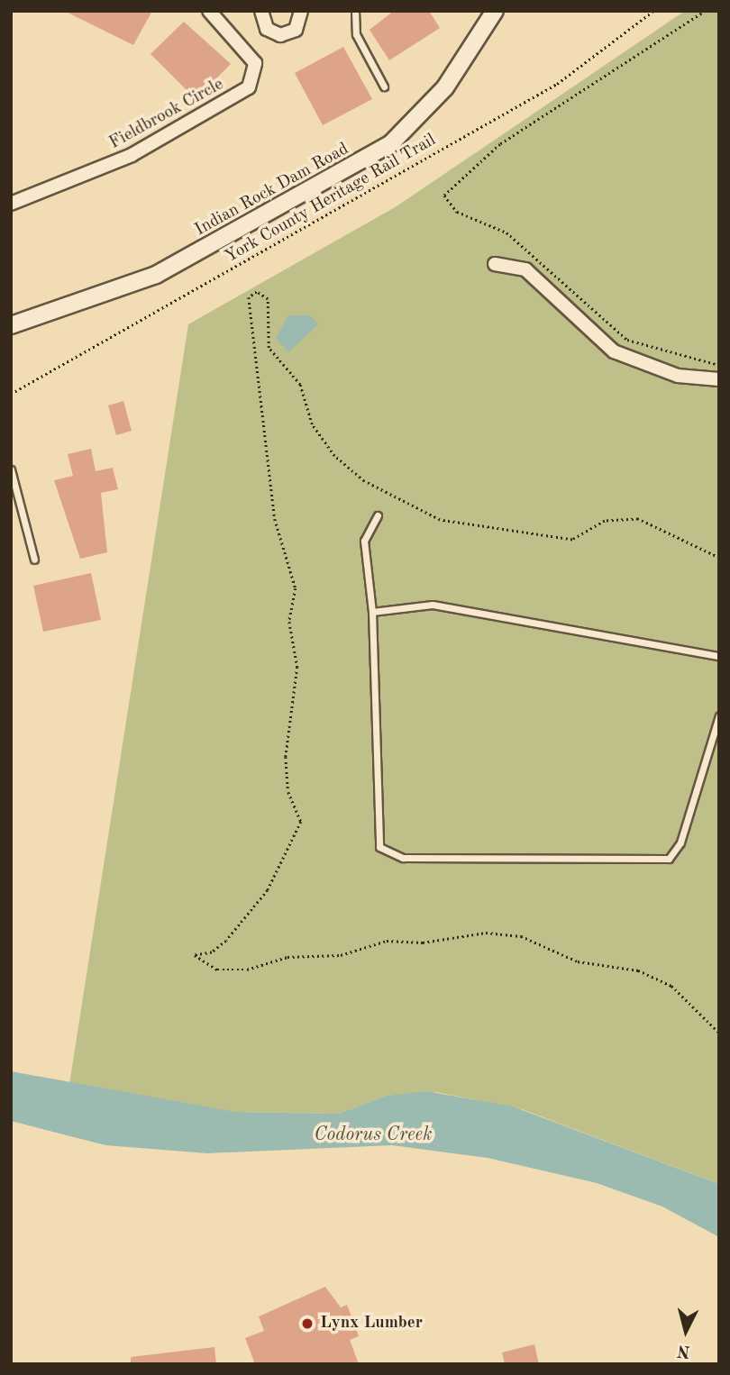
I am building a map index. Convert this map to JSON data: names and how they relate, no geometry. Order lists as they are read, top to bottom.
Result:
{
  "streets": {
    "street": ["Fieldbrook Circle", "Indian Rock Dam Road"],
    "path": ["York County Heritage Rail Trail"]
  },
  "water": ["Codorus Creek"],
  "places": ["Lynx Lumber"],
  "north": "bottom"
}
